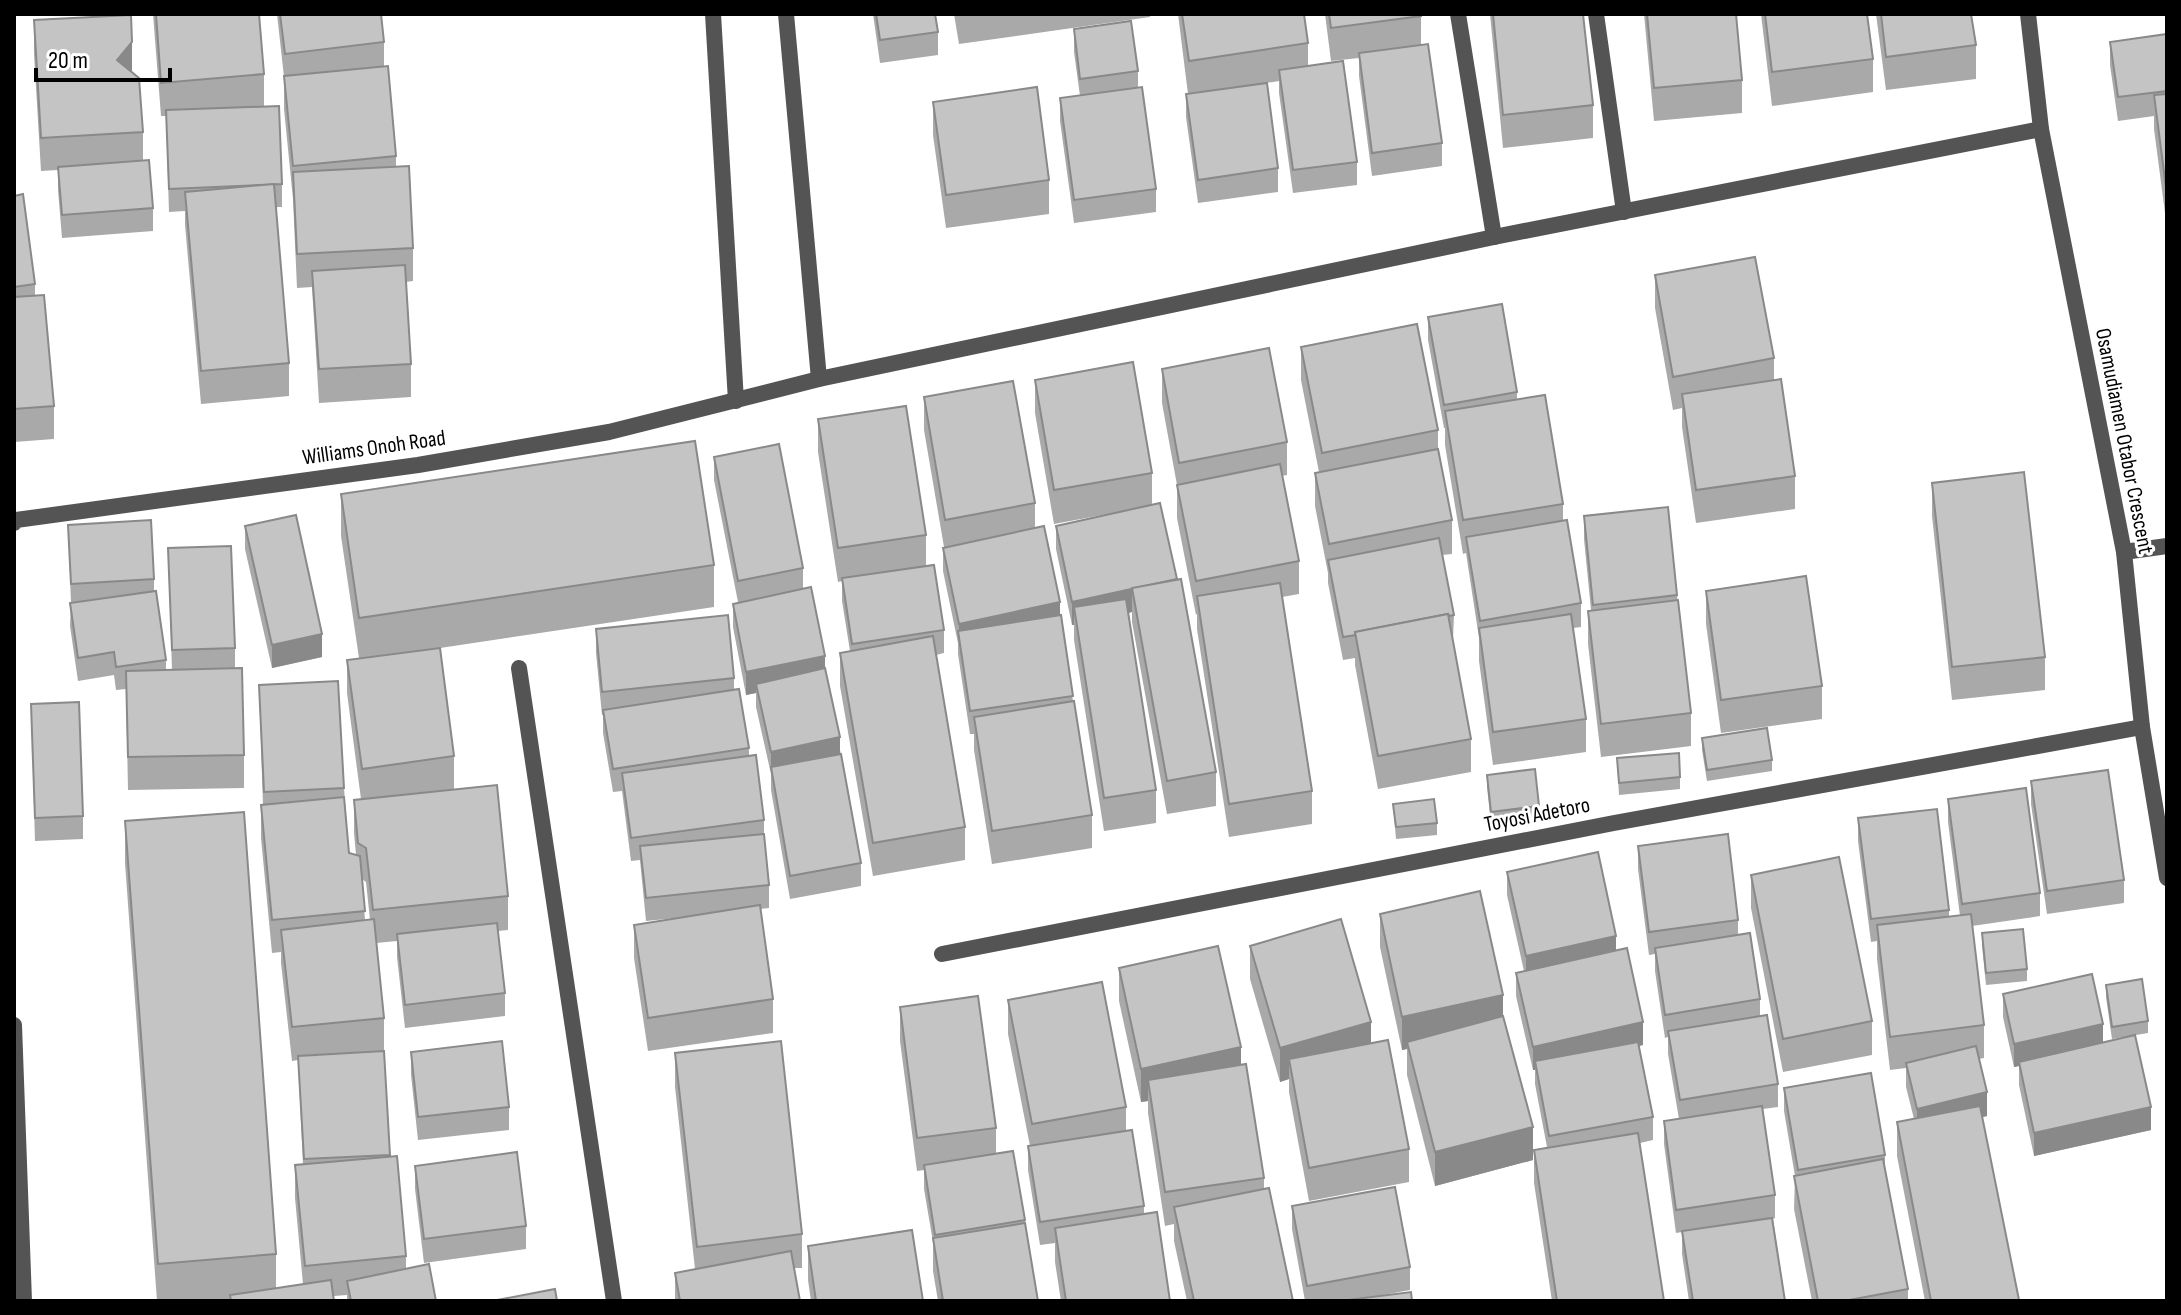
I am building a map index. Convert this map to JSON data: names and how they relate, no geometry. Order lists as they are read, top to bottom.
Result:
{
  "streets": {
    "street": ["Osamudiamen Otabor Crescent", "Williams Onoh Road", "Toyosi Adetoro"]
  },
  "crossings": [
    ["Osamudiamen Otabor Crescent", "Williams Onoh Road"],
    ["Osamudiamen Otabor Crescent", "Toyosi Adetoro"]
  ],
  "scale_bar": "20 m"
}
